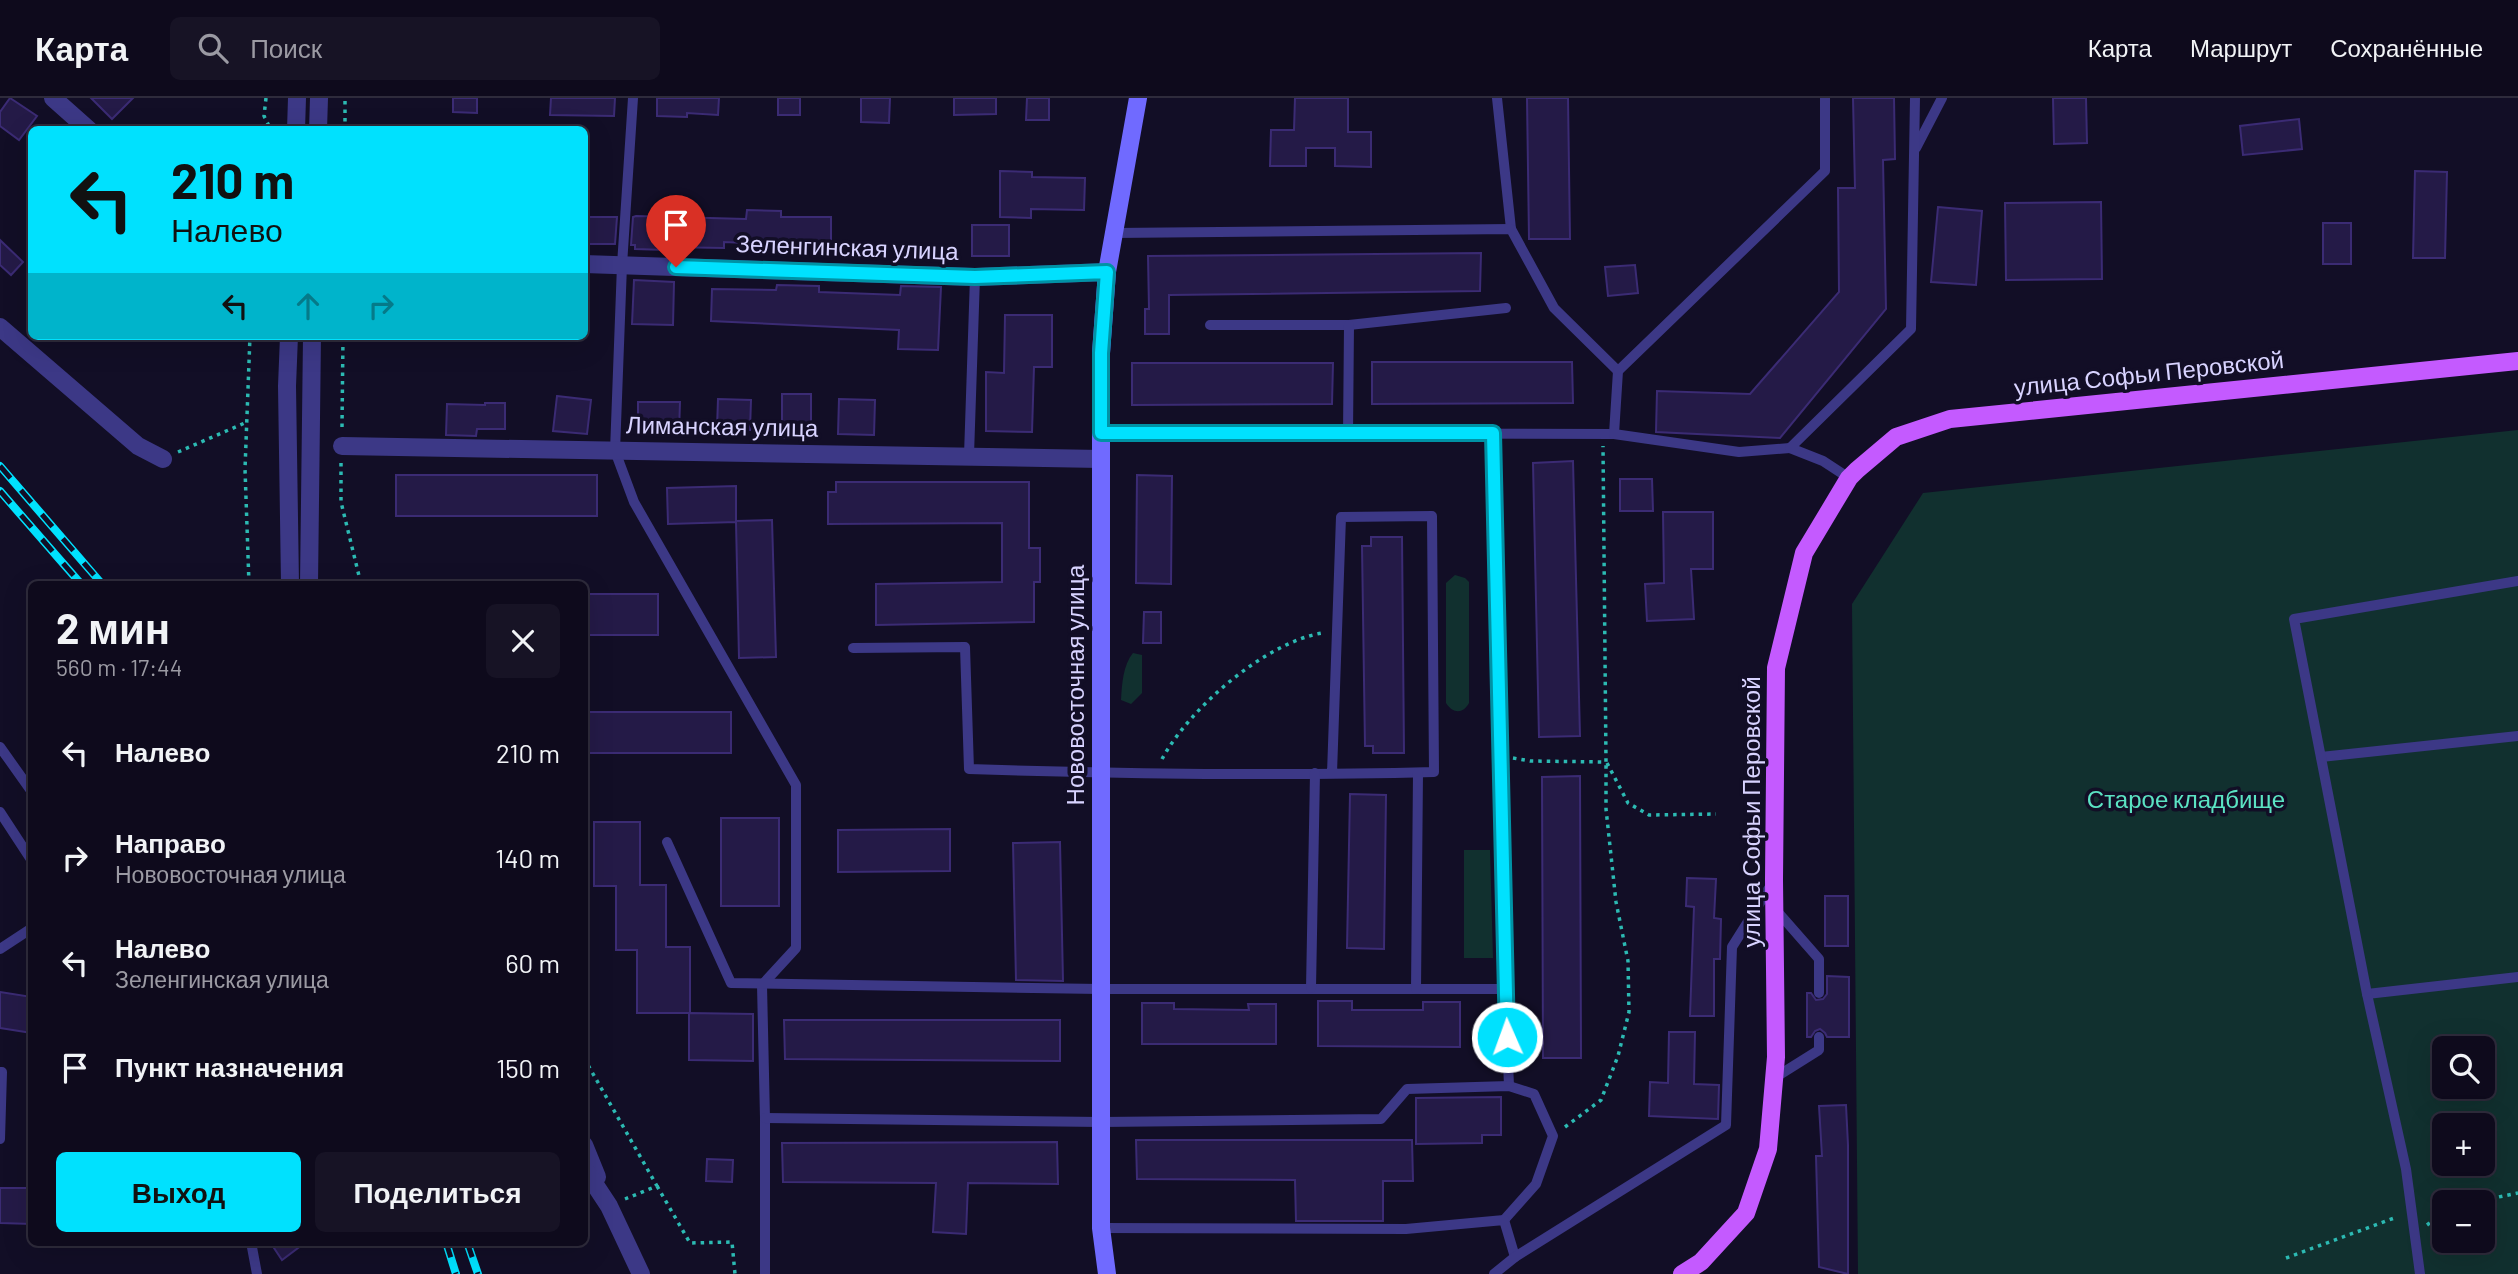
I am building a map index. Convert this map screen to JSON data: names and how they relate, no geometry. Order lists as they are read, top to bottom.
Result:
{
  "streets": {
    "main road": ["улица Софьи Перовской", "Нововосточная улица"],
    "street": ["Зеленгинская улица", "Лиманская улица"]
  },
  "crossings": [
    ["Зеленгинская улица", "Нововосточная улица"],
    ["Лиманская улица", "Нововосточная улица"]
  ],
  "parks": ["Старое кладбище"],
  "page": {
    "header": "Карта",
    "search": "Поиск",
    "nav": ["Карта", "Маршрут", "Сохранённые"],
    "turn": ["210 m", "Налево"],
    "heading": ["2 мин", "560 m · 17:44"],
    "list": [
      {
        "name": "Налево",
        "value": "210 m"
      },
      {
        "name": "Направо",
        "note": "Нововосточная улица",
        "value": "140 m"
      },
      {
        "name": "Налево",
        "note": "Зеленгинская улица",
        "value": "60 m"
      },
      {
        "name": "Пункт назначения",
        "value": "150 m"
      }
    ],
    "map_buttons": ["+", "−"],
    "buttons": ["Выход", "Поделиться"]
  }
}
